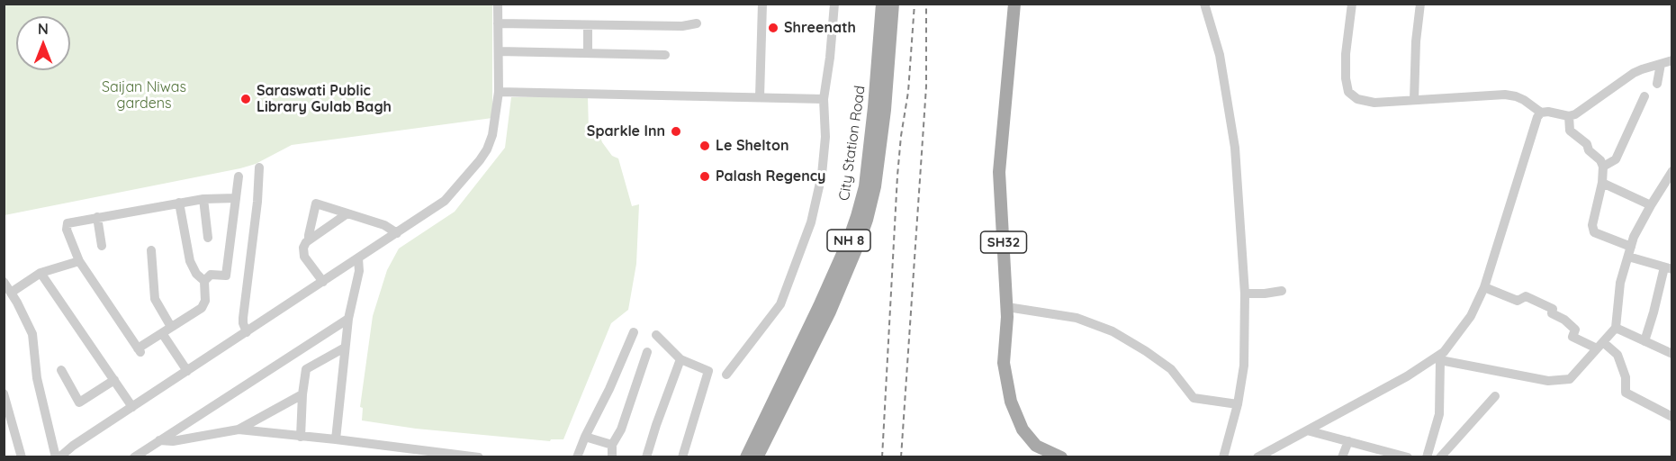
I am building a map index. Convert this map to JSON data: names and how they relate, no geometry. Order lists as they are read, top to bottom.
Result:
{
  "streets": {
    "main road": ["City Station Road", "NH 8", "SH32"]
  },
  "parks": ["Saijan Niwas gardens"],
  "places": [
    "Shreenath",
    "Saraswati Public Library Gulab Bagh",
    "Sparkle Inn",
    "Le Shelton",
    "Palash Regency"
  ],
  "north": "top"
}
